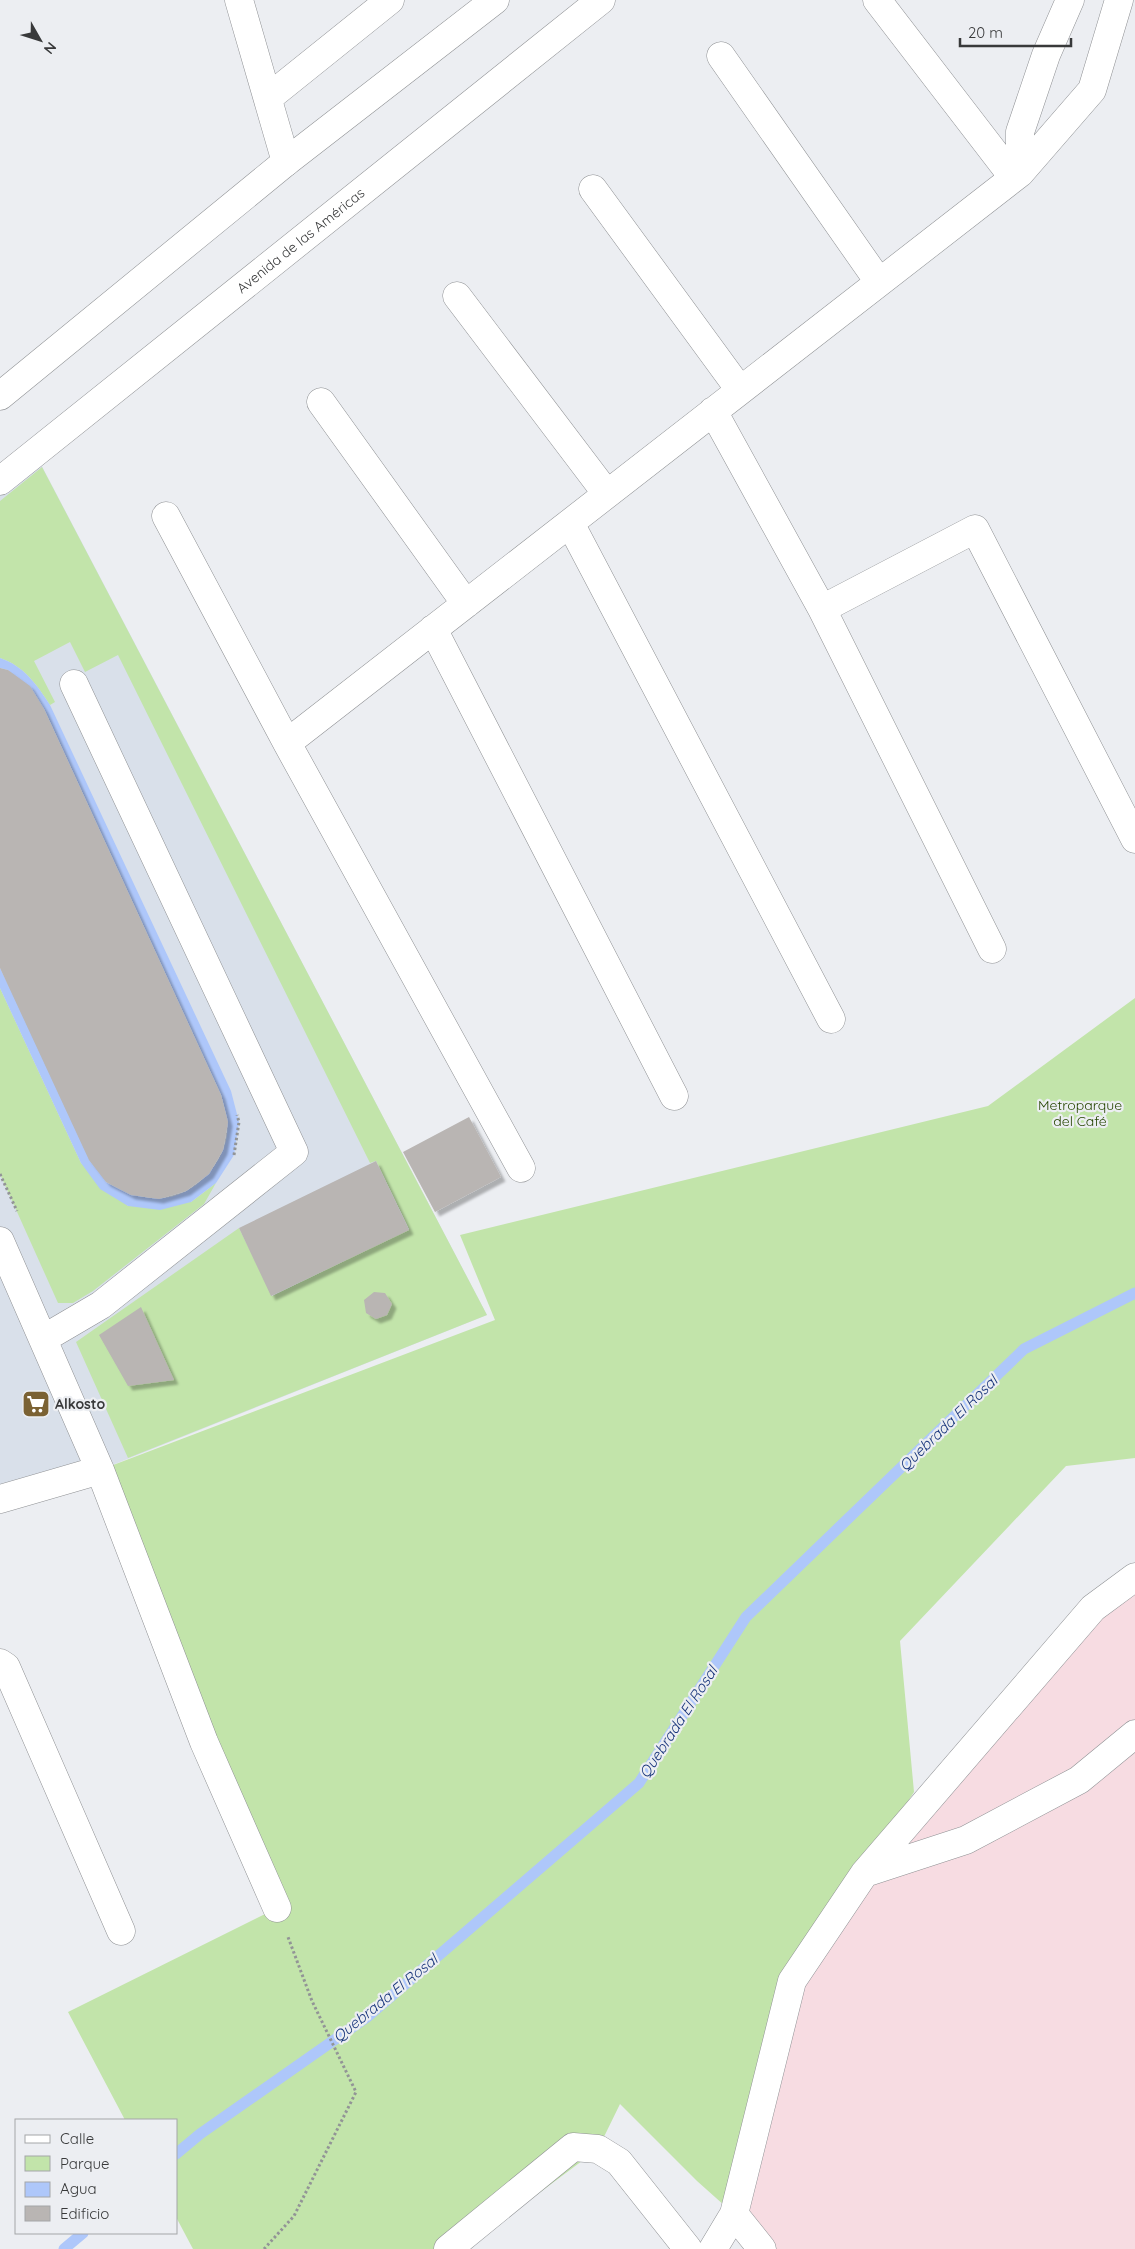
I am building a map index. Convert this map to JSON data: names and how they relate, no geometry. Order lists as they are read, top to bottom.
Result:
{
  "streets": {
    "street": ["Avenida de las Américas"]
  },
  "water": ["Quebrada El Rosal"],
  "parks": ["Metroparque del Café"],
  "places": {
    "supermarket": ["Alkosto"]
  },
  "legend": [
    "Calle",
    "Parque",
    "Agua",
    "Edificio"
  ],
  "scale_bar": "20 m",
  "north": "bottom right"
}
